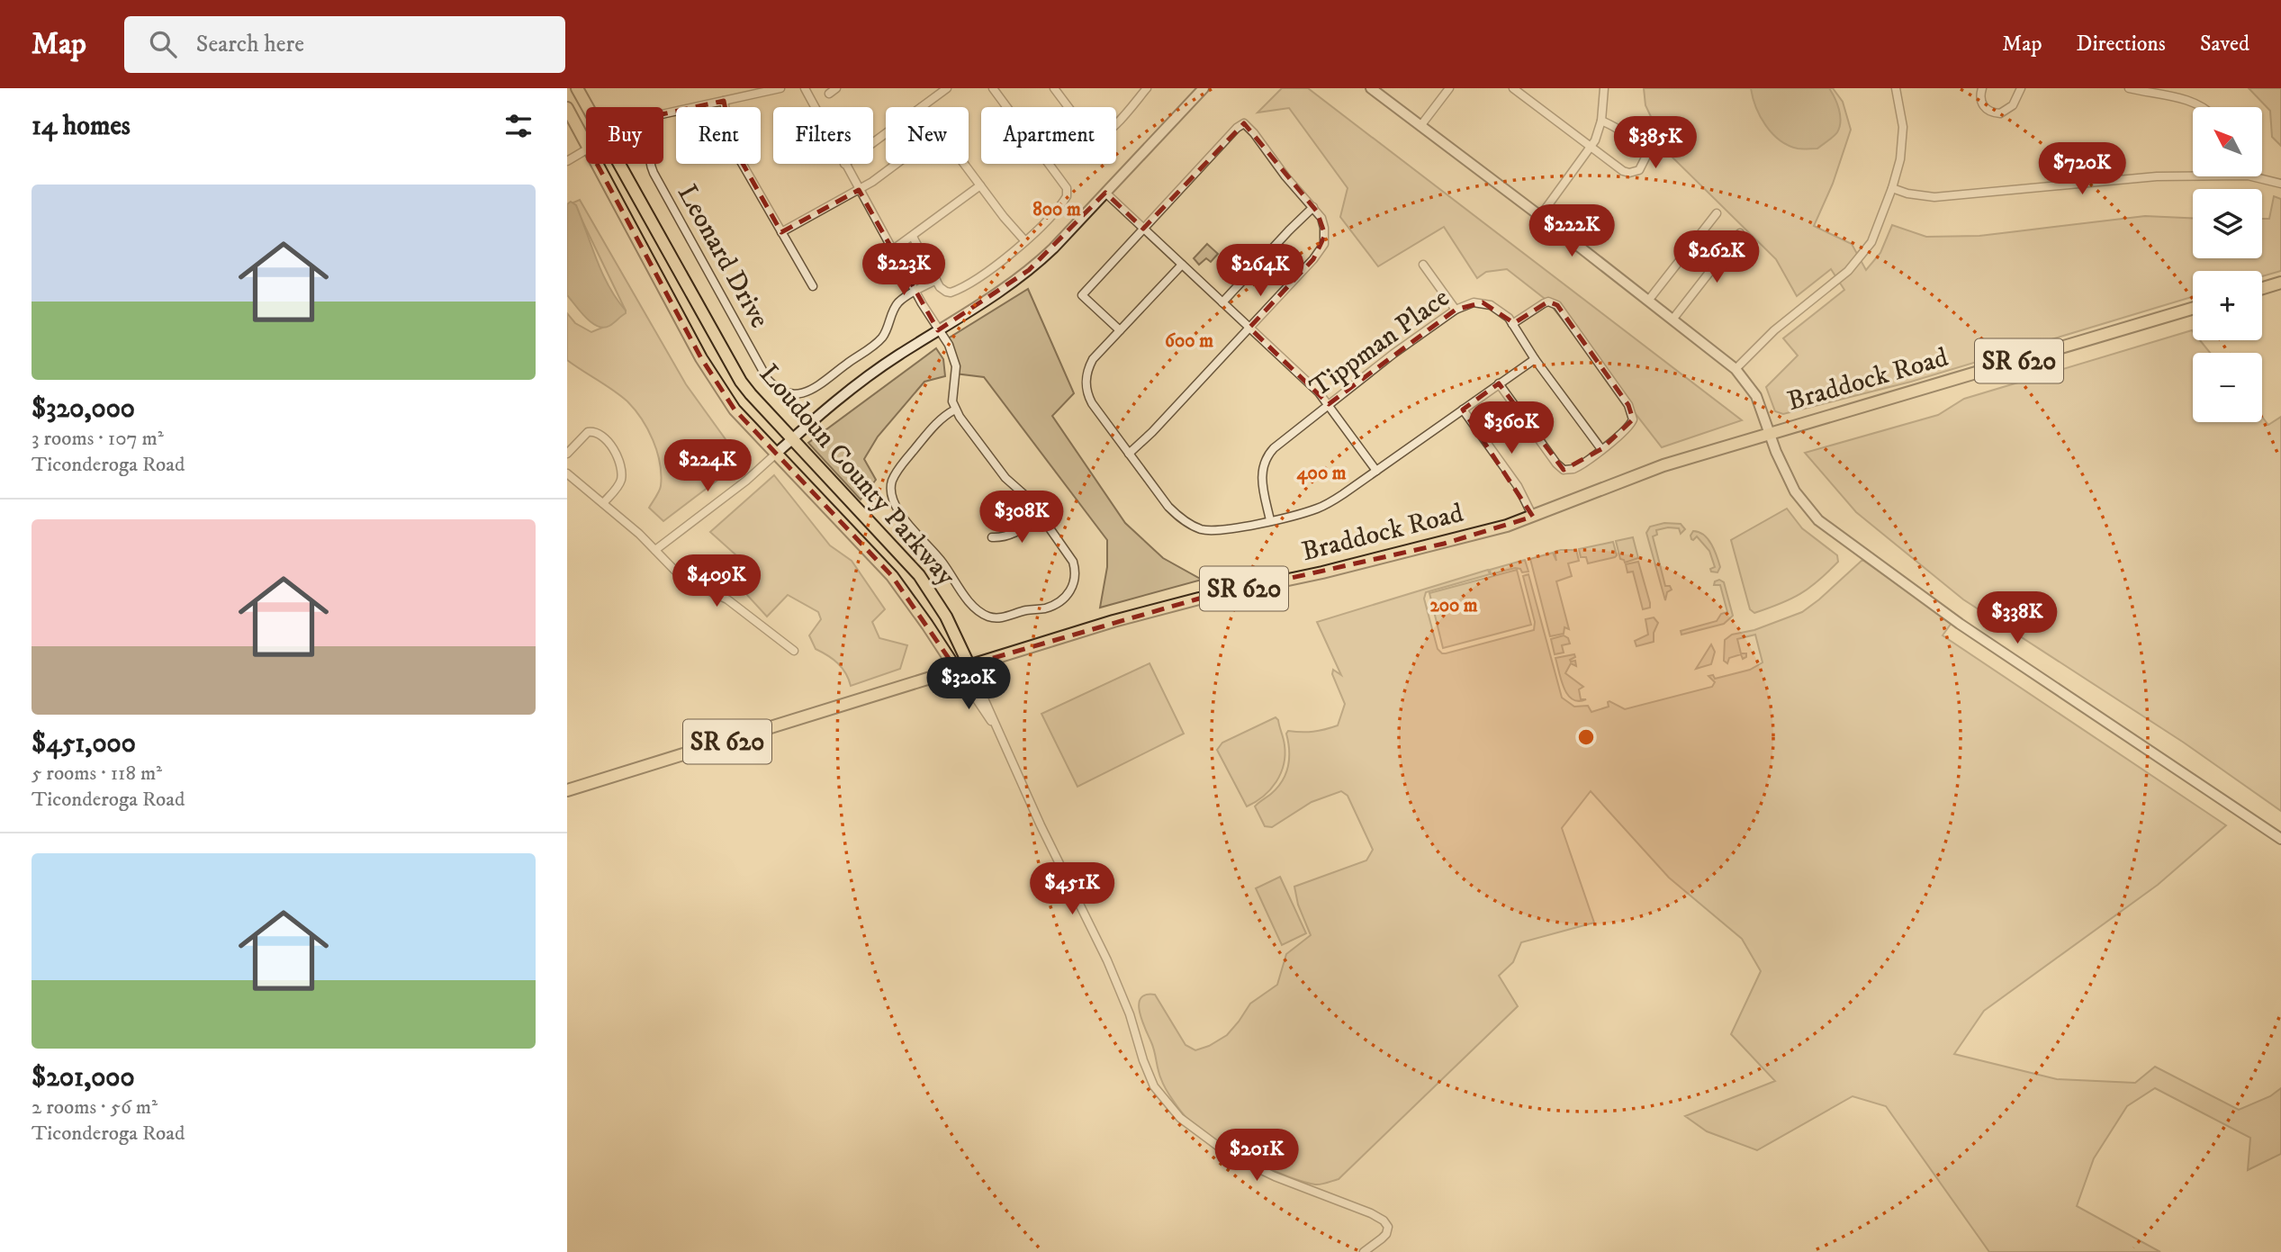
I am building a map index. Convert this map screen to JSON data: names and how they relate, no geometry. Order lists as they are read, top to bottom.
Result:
{
  "streets": {
    "main road": ["SR 620", "Braddock Road", "Loudoun County Parkway"],
    "street": ["Leonard Drive", "Tippman Place"]
  },
  "crossings": [
    ["Braddock Road", "Loudoun County Parkway"]
  ],
  "north": "top left",
  "page": {
    "header": "Map",
    "search": "Search here",
    "nav": ["Map", "Directions", "Saved"],
    "heading": "14 homes",
    "map_buttons": ["+", "−"],
    "chip": [
      "Buy",
      "Rent",
      "Filters",
      "New",
      "Apartment"
    ],
    "price": [
      "$385K",
      "$720K",
      "$222K",
      "$262K",
      "$223K",
      "$264K",
      "$360K",
      "$224K",
      "$308K",
      "$409K",
      "$338K",
      "$320K",
      "$451K",
      "$201K"
    ],
    "list": [
      {
        "name": "$320,000",
        "note": "3 rooms · 107 m² · Ticonderoga Road"
      },
      {
        "name": "$451,000",
        "note": "5 rooms · 118 m² · Ticonderoga Road"
      },
      {
        "name": "$201,000",
        "note": "2 rooms · 56 m² · Ticonderoga Road"
      }
    ]
  },
  "rings": [
    "800 m",
    "600 m",
    "400 m",
    "200 m"
  ]
}
